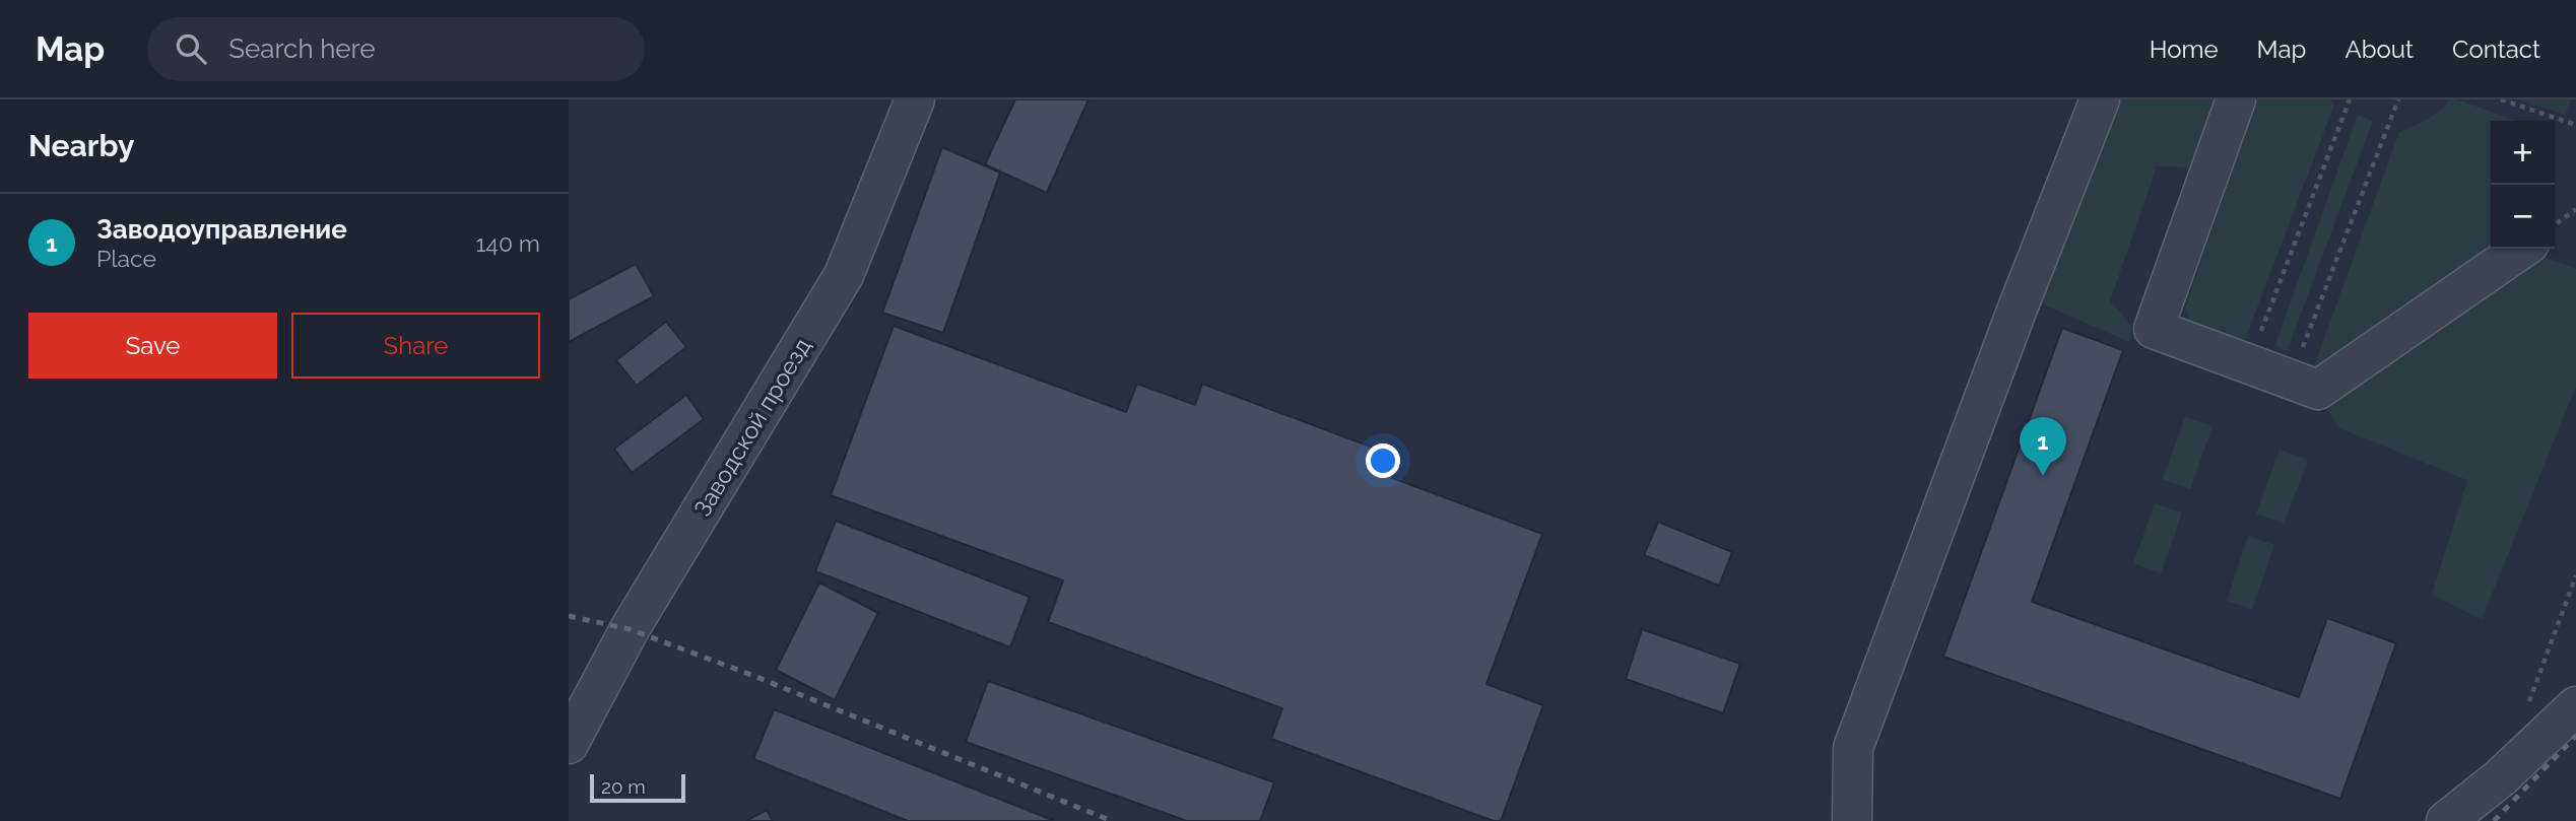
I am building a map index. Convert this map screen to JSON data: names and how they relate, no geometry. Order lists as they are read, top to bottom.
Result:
{
  "streets": {
    "street": ["Заводской проезд"]
  },
  "scale_bar": "20 m",
  "page": {
    "header": "Map",
    "search": "Search here",
    "nav": [
      "Home",
      "Map",
      "About",
      "Contact"
    ],
    "heading": "Nearby",
    "map_buttons": ["+", "−"],
    "list": [
      {
        "mark": "1",
        "name": "Заводоуправление",
        "note": "Place",
        "value": "140 m"
      }
    ],
    "buttons": ["Save", "Share"],
    "pins": "1",
    "scale": "20 m"
  }
}
